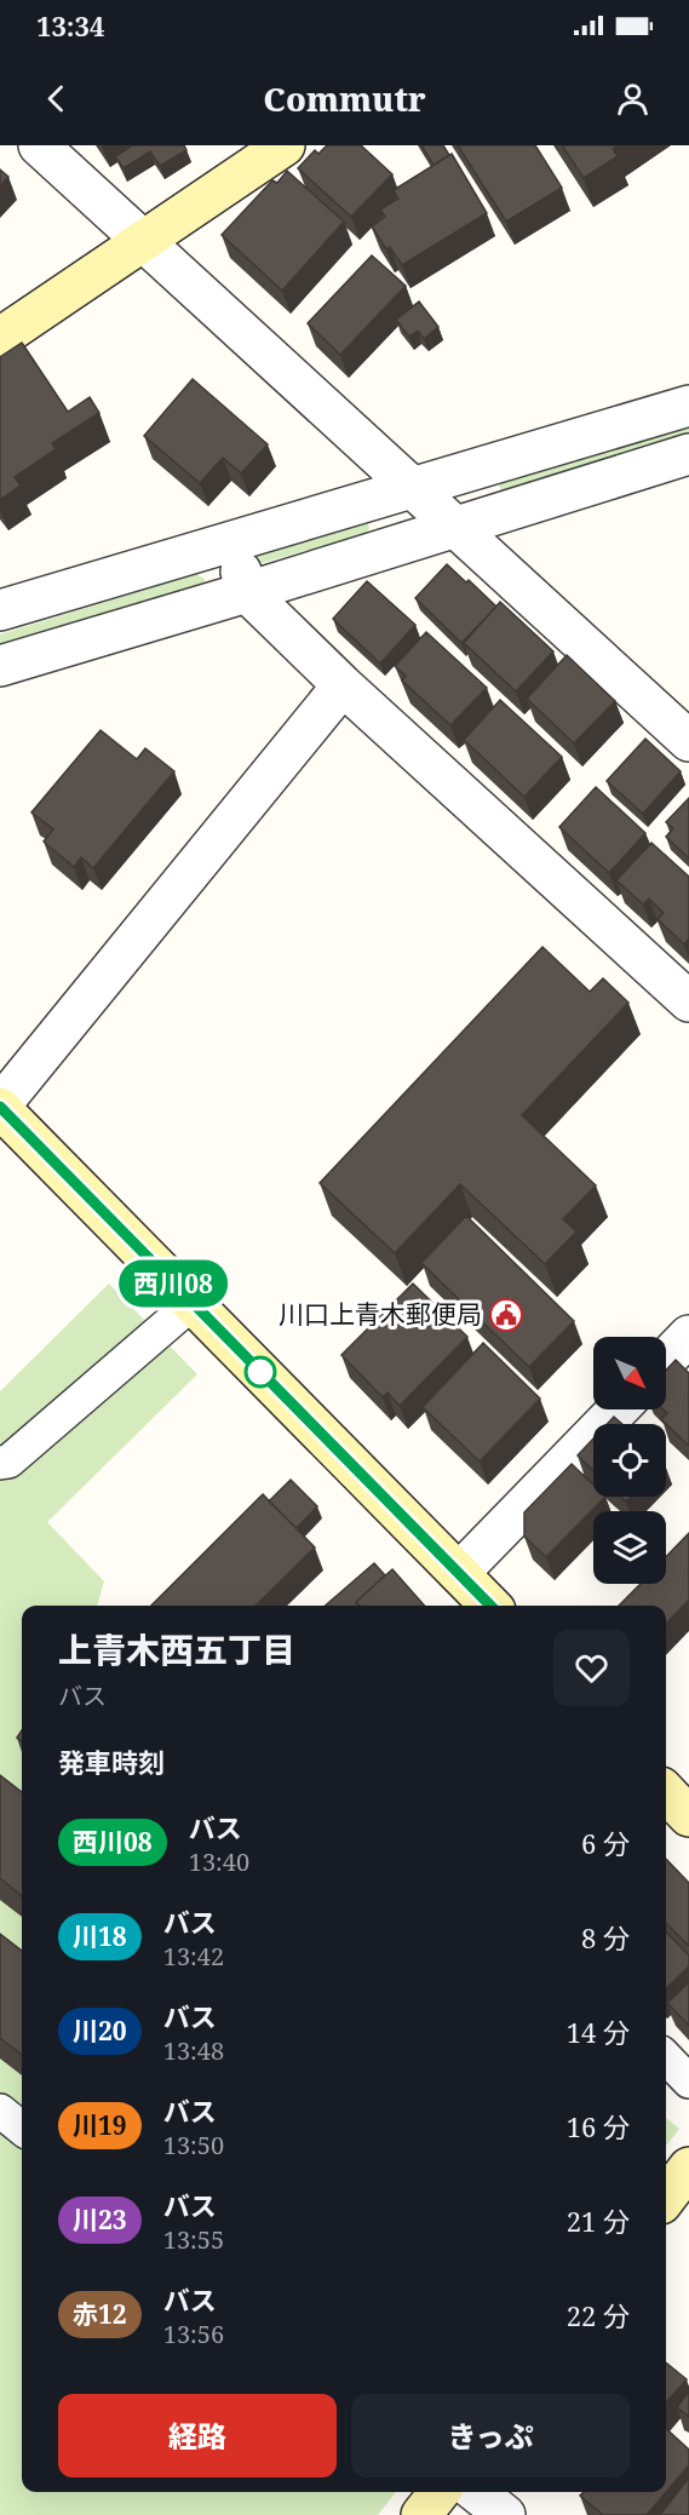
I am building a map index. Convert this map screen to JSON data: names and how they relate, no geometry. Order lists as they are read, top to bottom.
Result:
{
  "places": {
    "public building": ["川口上青木郵便局"]
  },
  "lines": ["bus line 西川08"],
  "north": "bottom right",
  "page": {
    "status": "13:34",
    "header": "Commutr",
    "on_map": "西川08",
    "heading": [
      ["上青木西五丁目", "バス"],
      "発車時刻"
    ],
    "list": [
      {
        "mark": "西川08",
        "name": "バス",
        "note": "13:40",
        "value": "6 分"
      },
      {
        "mark": "川18",
        "name": "バス",
        "note": "13:42",
        "value": "8 分"
      },
      {
        "mark": "川20",
        "name": "バス",
        "note": "13:48",
        "value": "14 分"
      },
      {
        "mark": "川19",
        "name": "バス",
        "note": "13:50",
        "value": "16 分"
      },
      {
        "mark": "川23",
        "name": "バス",
        "note": "13:55",
        "value": "21 分"
      },
      {
        "mark": "赤12",
        "name": "バス",
        "note": "13:56",
        "value": "22 分"
      }
    ],
    "buttons": ["経路", "きっぷ"]
  }
}
